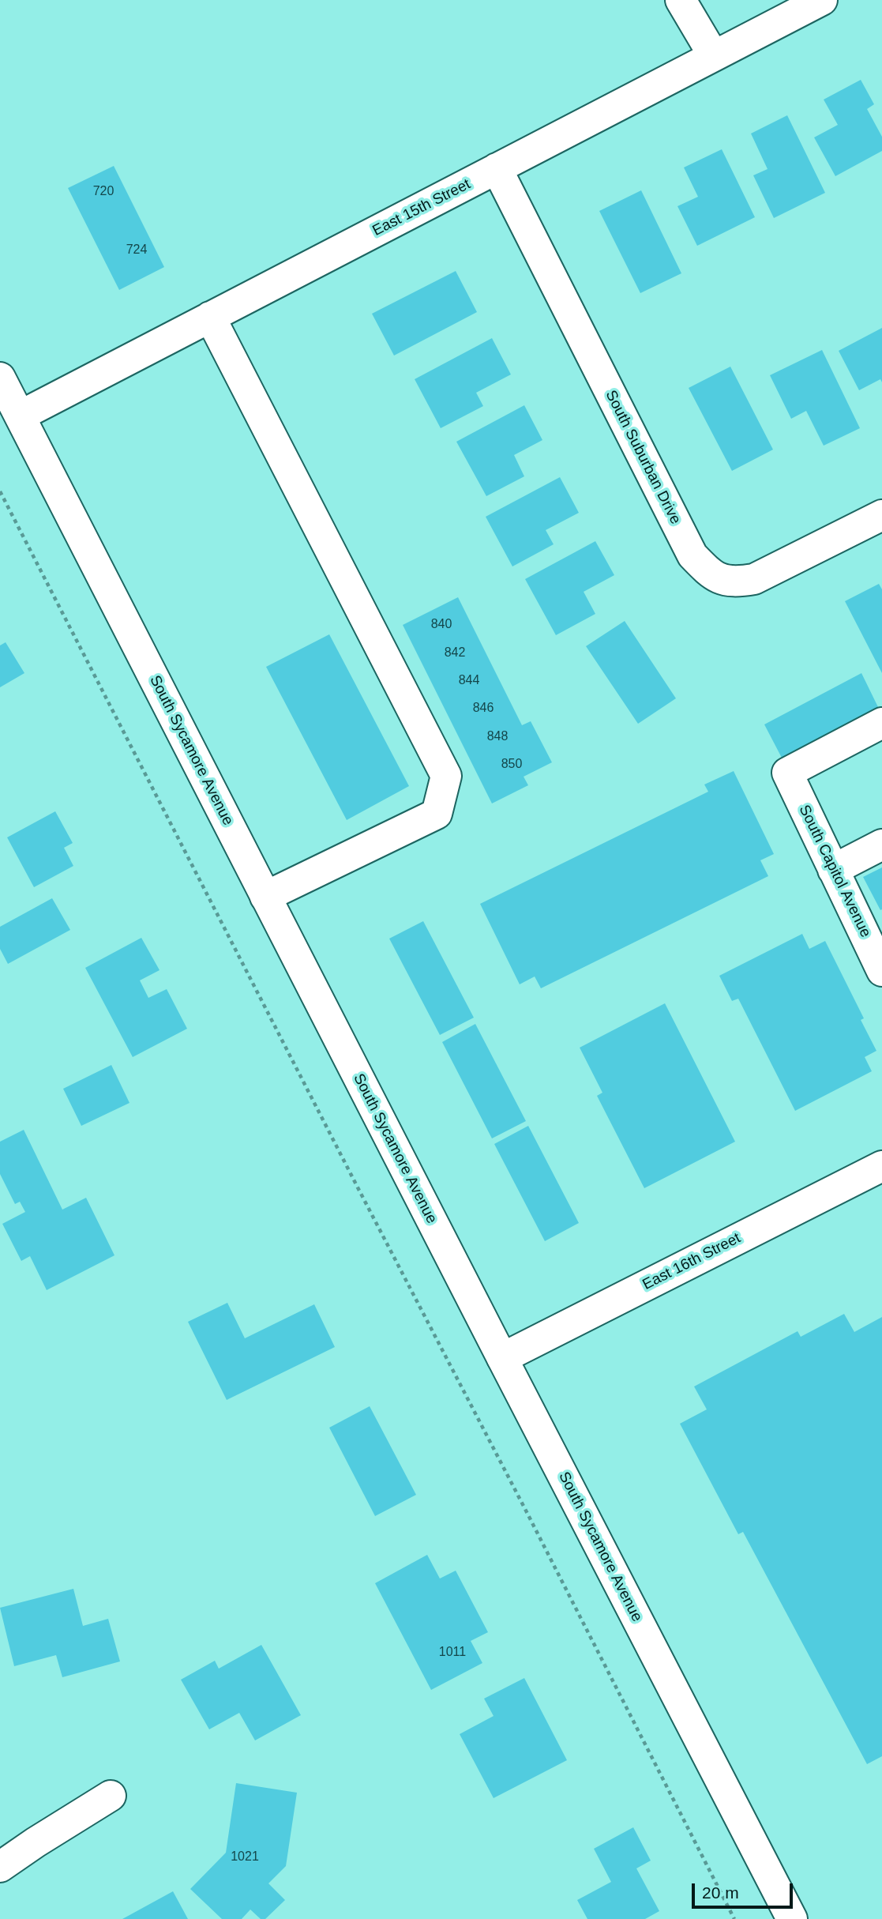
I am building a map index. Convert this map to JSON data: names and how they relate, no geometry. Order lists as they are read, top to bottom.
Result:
{
  "streets": {
    "street": [
      "East 15th Street",
      "South Suburban Drive",
      "South Sycamore Avenue",
      "South Capitol Avenue",
      "East 16th Street"
    ]
  },
  "crossings": [
    ["East 15th Street", "South Suburban Drive"],
    ["East 15th Street", "South Sycamore Avenue"],
    ["South Sycamore Avenue", "East 16th Street"]
  ],
  "house_numbers": [
    "720",
    "724",
    "840",
    "842",
    "844",
    "846",
    "848",
    "850",
    "1011",
    "1021"
  ],
  "scale_bar": "20 m"
}
